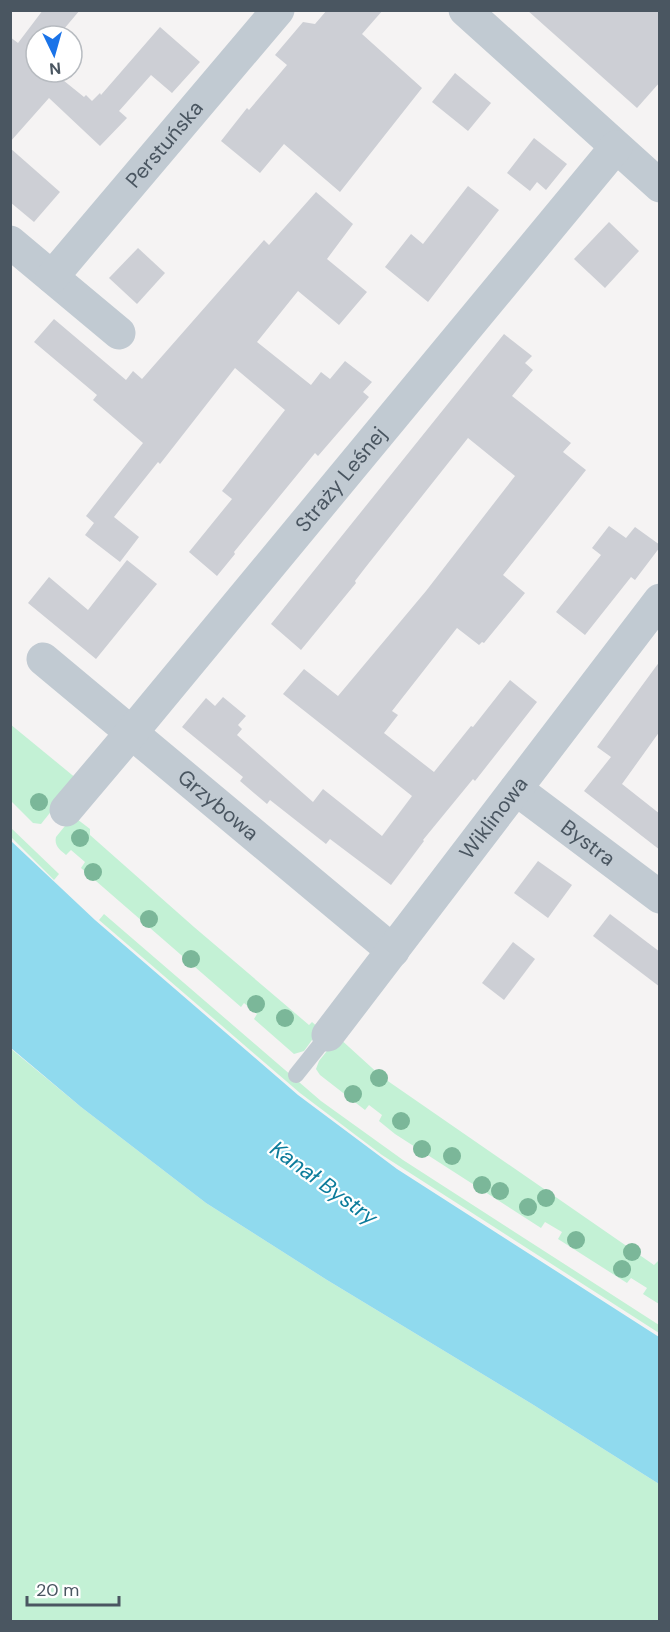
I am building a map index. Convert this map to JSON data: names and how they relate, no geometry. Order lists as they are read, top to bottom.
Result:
{
  "streets": {
    "street": [
      "Perstuńska",
      "Straży Leśnej",
      "Grzybowa",
      "Wiklinowa",
      "Bystra"
    ]
  },
  "crossings": [
    ["Straży Leśnej", "Grzybowa"],
    ["Grzybowa", "Wiklinowa"],
    ["Wiklinowa", "Bystra"]
  ],
  "water": ["Kanał Bystry"],
  "scale_bar": "20 m",
  "north": "bottom"
}
